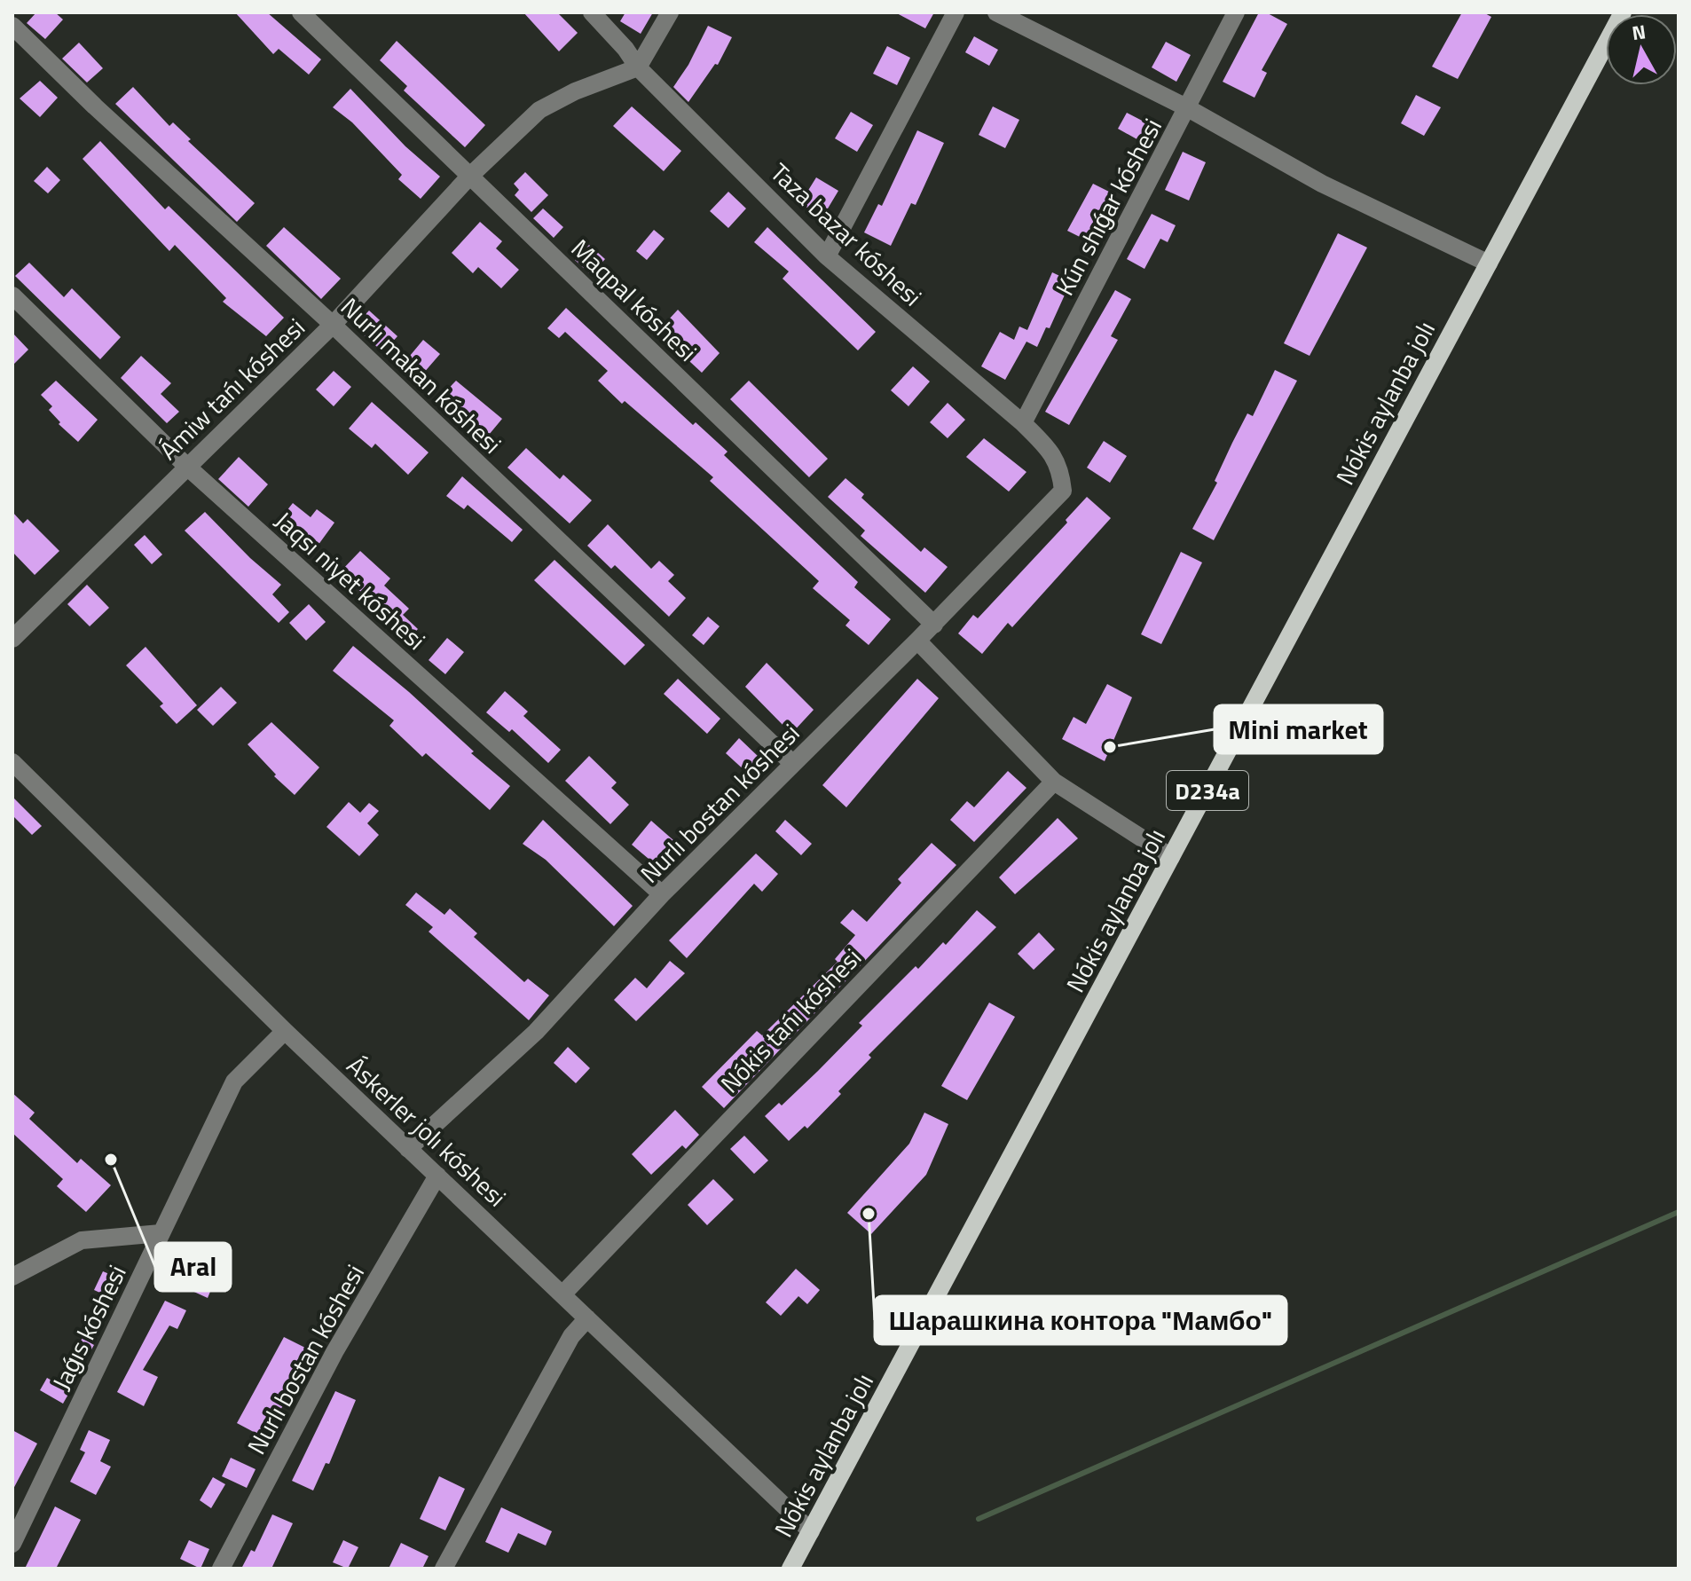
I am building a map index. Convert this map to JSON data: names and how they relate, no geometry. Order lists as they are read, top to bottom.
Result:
{
  "streets": {
    "main road": ["Nókis aylanba jolı", "D234a"],
    "street": [
      "Kún shıǵar kóshesi",
      "Taza bazar kóshesi",
      "Maqpal kóshesi",
      "Nurlı makan kóshesi",
      "Ámiw tańı kóshesi",
      "Jaqsı niyet kóshesi",
      "Nurlı bostan kóshesi",
      "Nókis tańı kóshesi",
      "Áskerler jolı kóshesi",
      "Jaǵıs kóshesi"
    ]
  },
  "crossings": [
    ["Kún shıǵar kóshesi", "Taza bazar kóshesi"],
    ["Taza bazar kóshesi", "Ámiw tańı kóshesi"],
    ["Taza bazar kóshesi", "Nurlı bostan kóshesi"],
    ["Maqpal kóshesi", "Ámiw tańı kóshesi"],
    ["Maqpal kóshesi", "Nurlı bostan kóshesi"],
    ["Nurlı makan kóshesi", "Ámiw tańı kóshesi"],
    ["Nurlı makan kóshesi", "Nurlı bostan kóshesi"],
    ["Ámiw tańı kóshesi", "Jaqsı niyet kóshesi"],
    ["Nókis aylanba jolı", "Áskerler jolı kóshesi"],
    ["Jaqsı niyet kóshesi", "Nurlı bostan kóshesi"],
    ["Nurlı bostan kóshesi", "Áskerler jolı kóshesi"],
    ["Nókis tańı kóshesi", "Áskerler jolı kóshesi"],
    ["Áskerler jolı kóshesi", "Jaǵıs kóshesi"]
  ],
  "places": ["Mini market", "Aral", "Шарашкина контора \"Мамбо\""],
  "north": "top"
}
